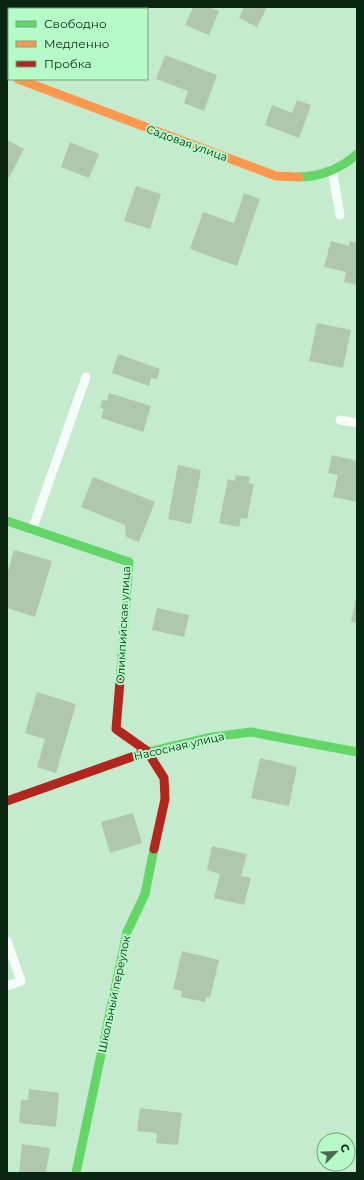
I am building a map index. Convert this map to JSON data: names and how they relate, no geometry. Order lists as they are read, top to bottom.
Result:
{
  "streets": {
    "street": [
      "Садовая улица",
      "Олимпийская улица",
      "Насосная улица",
      "Школьный переулок"
    ]
  },
  "crossings": [
    ["Олимпийская улица", "Насосная улица"],
    ["Олимпийская улица", "Школьный переулок"],
    ["Насосная улица", "Школьный переулок"]
  ],
  "legend": ["Свободно", "Медленно", "Пробка"],
  "north": "top right"
}
